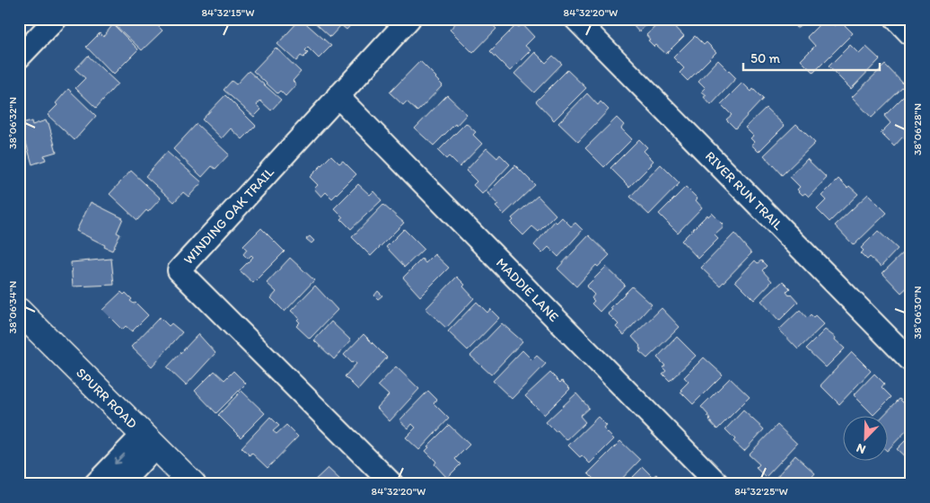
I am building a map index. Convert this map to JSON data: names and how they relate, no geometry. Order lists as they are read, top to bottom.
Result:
{
  "streets": {
    "street": [
      "RIVER RUN TRAIL",
      "WINDING OAK TRAIL",
      "MADDIE LANE",
      "SPURR ROAD"
    ]
  },
  "crossings": [
    ["WINDING OAK TRAIL", "MADDIE LANE"]
  ],
  "scale_bar": "50 m",
  "north": "bottom left",
  "coordinates": [
    "84°32'15\"W",
    "84°32'20\"W",
    "38°06'32\"N",
    "38°06'28\"N",
    "38°06'34\"N",
    "38°06'30\"N",
    "84°32'25\"W"
  ]
}
